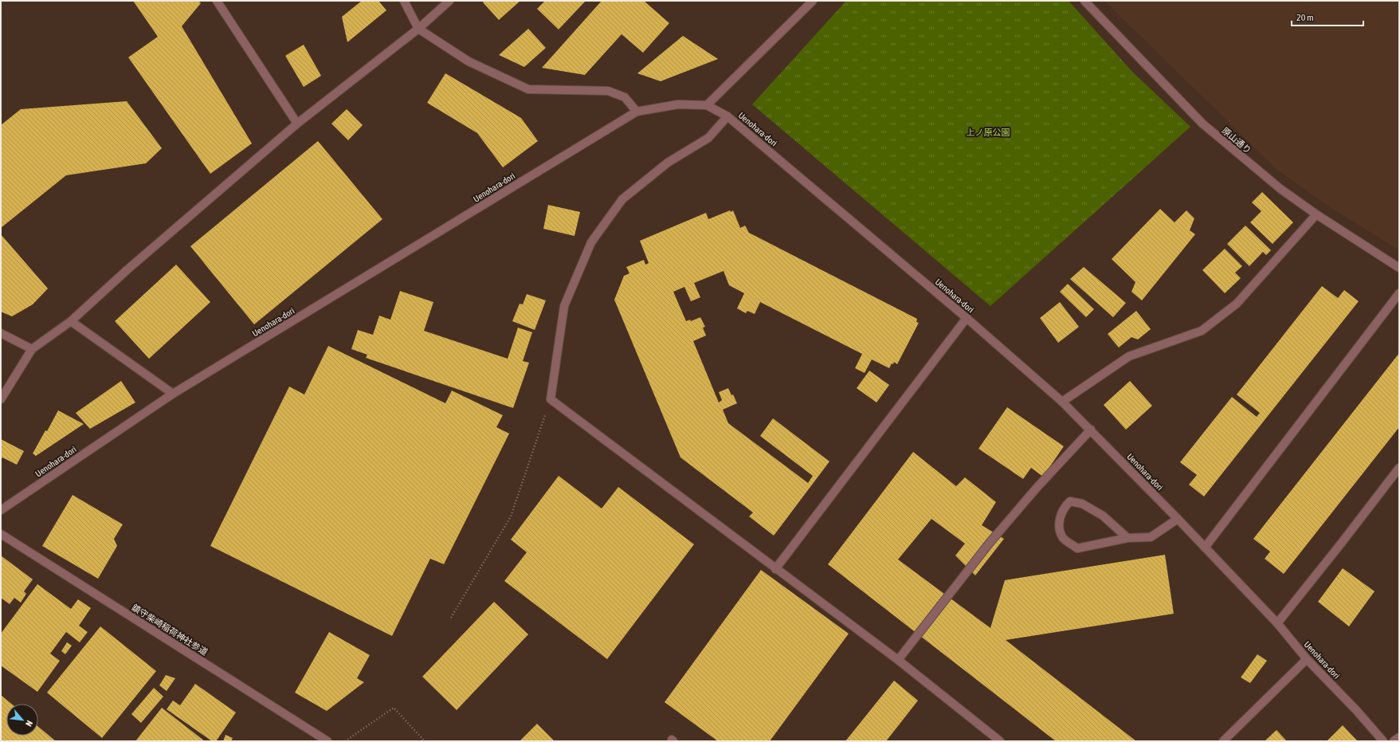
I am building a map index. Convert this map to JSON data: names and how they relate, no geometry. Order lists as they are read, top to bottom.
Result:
{
  "streets": {
    "street": ["Uenohara-dori", "原山通り", "鎮守柴崎稲荷神社参道"]
  },
  "parks": ["上ノ原公園"],
  "scale_bar": "20 m",
  "north": "bottom right"
}
